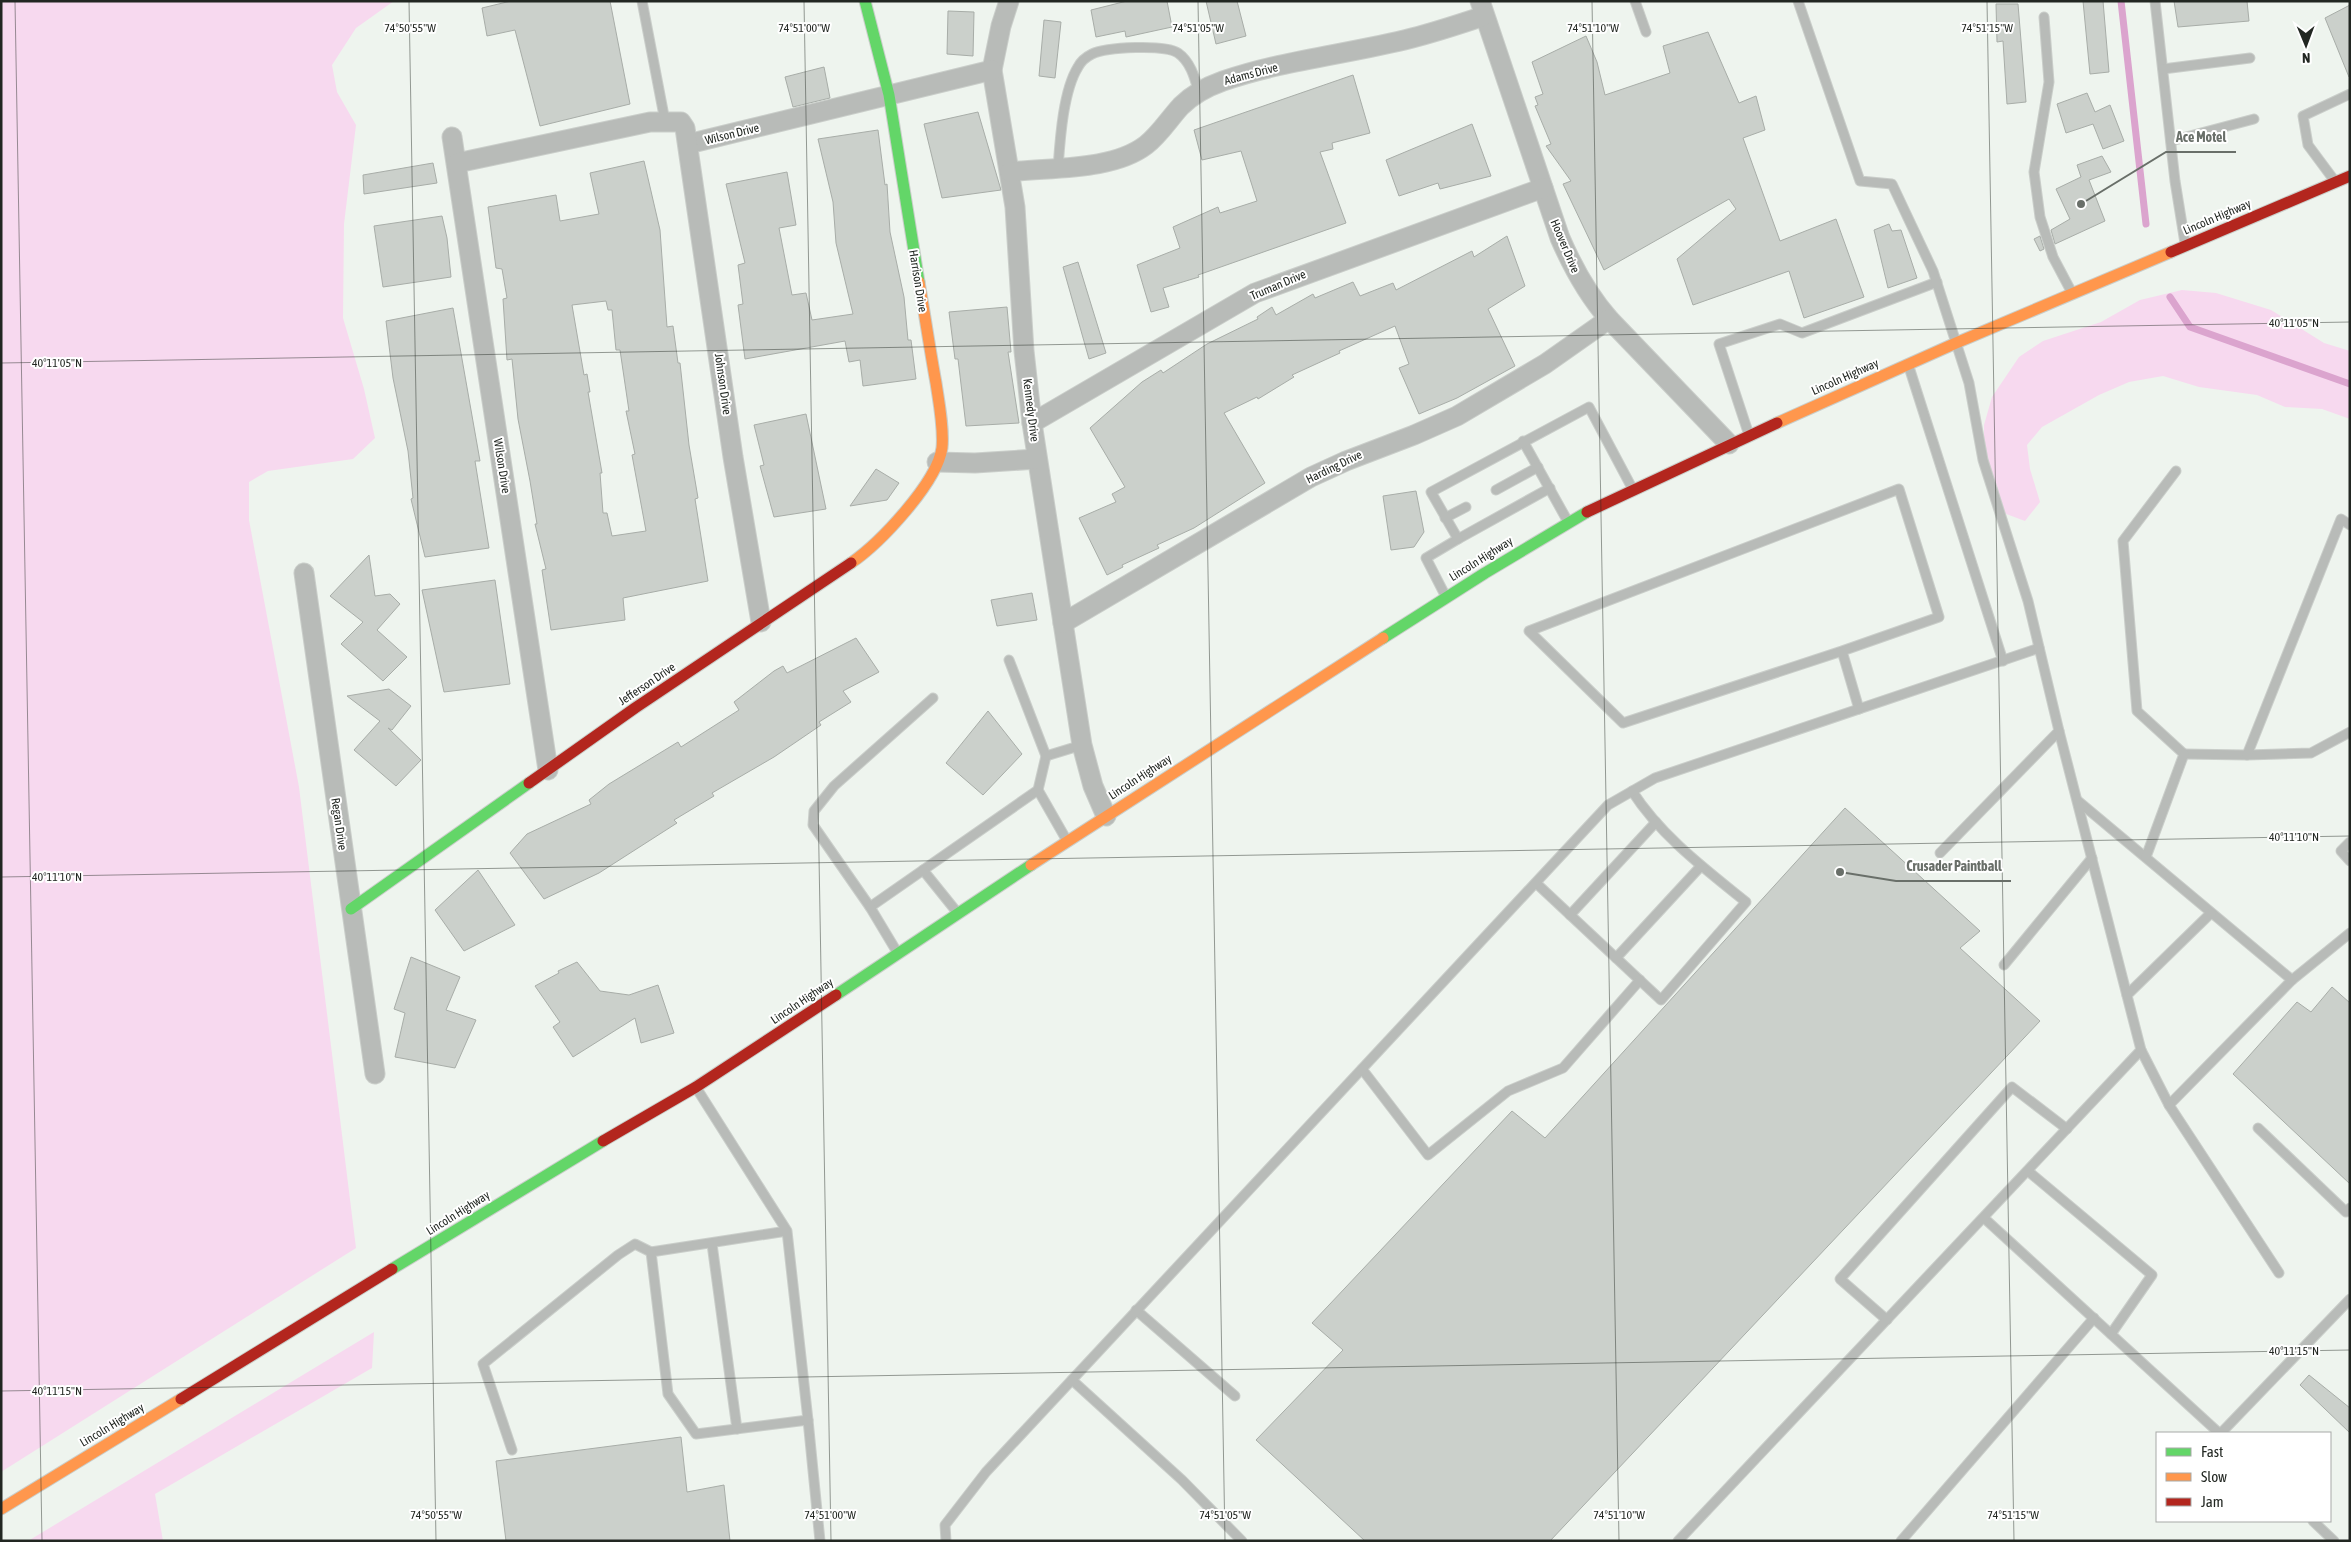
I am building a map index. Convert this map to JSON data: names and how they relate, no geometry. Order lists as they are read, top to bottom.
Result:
{
  "streets": {
    "main road": ["Lincoln Highway", "Harrison Drive", "Jefferson Drive"],
    "street": [
      "Adams Drive",
      "Wilson Drive",
      "Hoover Drive",
      "Truman Drive",
      "Johnson Drive",
      "Kennedy Drive",
      "Harding Drive",
      "Regan Drive"
    ]
  },
  "crossings": [
    ["Adams Drive", "Hoover Drive"],
    ["Adams Drive", "Kennedy Drive"],
    ["Wilson Drive", "Harrison Drive"],
    ["Wilson Drive", "Johnson Drive"],
    ["Wilson Drive", "Kennedy Drive"],
    ["Wilson Drive", "Jefferson Drive"],
    ["Lincoln Highway", "Hoover Drive"],
    ["Lincoln Highway", "Kennedy Drive"],
    ["Hoover Drive", "Truman Drive"],
    ["Hoover Drive", "Harding Drive"],
    ["Harrison Drive", "Jefferson Drive"],
    ["Truman Drive", "Kennedy Drive"],
    ["Johnson Drive", "Jefferson Drive"],
    ["Kennedy Drive", "Harding Drive"],
    ["Jefferson Drive", "Regan Drive"]
  ],
  "places": ["Ace Motel", "Crusader Paintball"],
  "legend": ["Fast", "Slow", "Jam"],
  "north": "bottom",
  "coordinates": [
    "74°50'55\"W",
    "74°51'00\"W",
    "74°51'05\"W",
    "74°51'10\"W",
    "74°51'15\"W",
    "40°11'05\"N",
    "40°11'10\"N",
    "40°11'15\"N"
  ]
}
